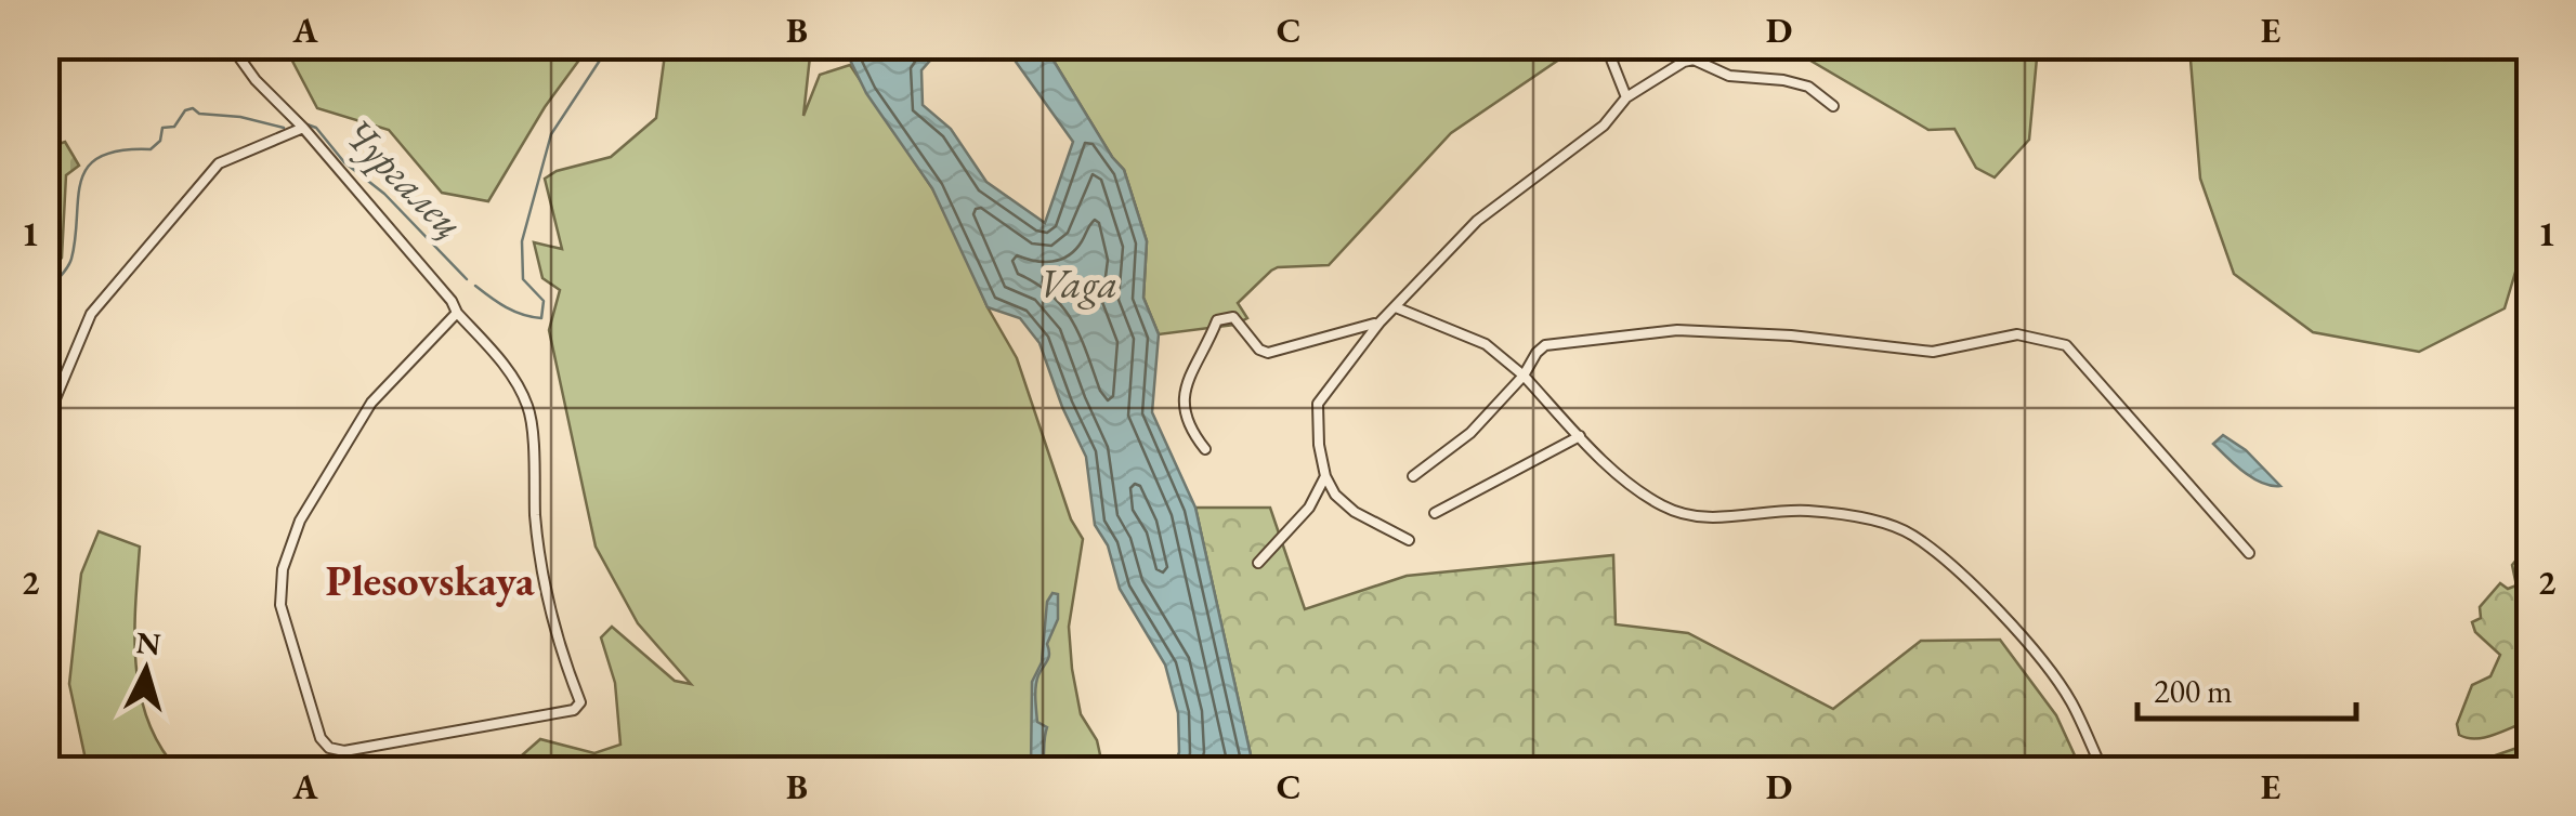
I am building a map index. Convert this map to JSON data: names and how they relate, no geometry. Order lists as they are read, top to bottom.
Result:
{
  "districts": ["Plesovskaya"],
  "water": ["Чургалец", "Vaga"],
  "scale_bar": "200 m",
  "north": "top",
  "grid": {
    "columns": [
      "A",
      "B",
      "C",
      "D",
      "E"
    ],
    "rows": ["1", "2"]
  }
}
